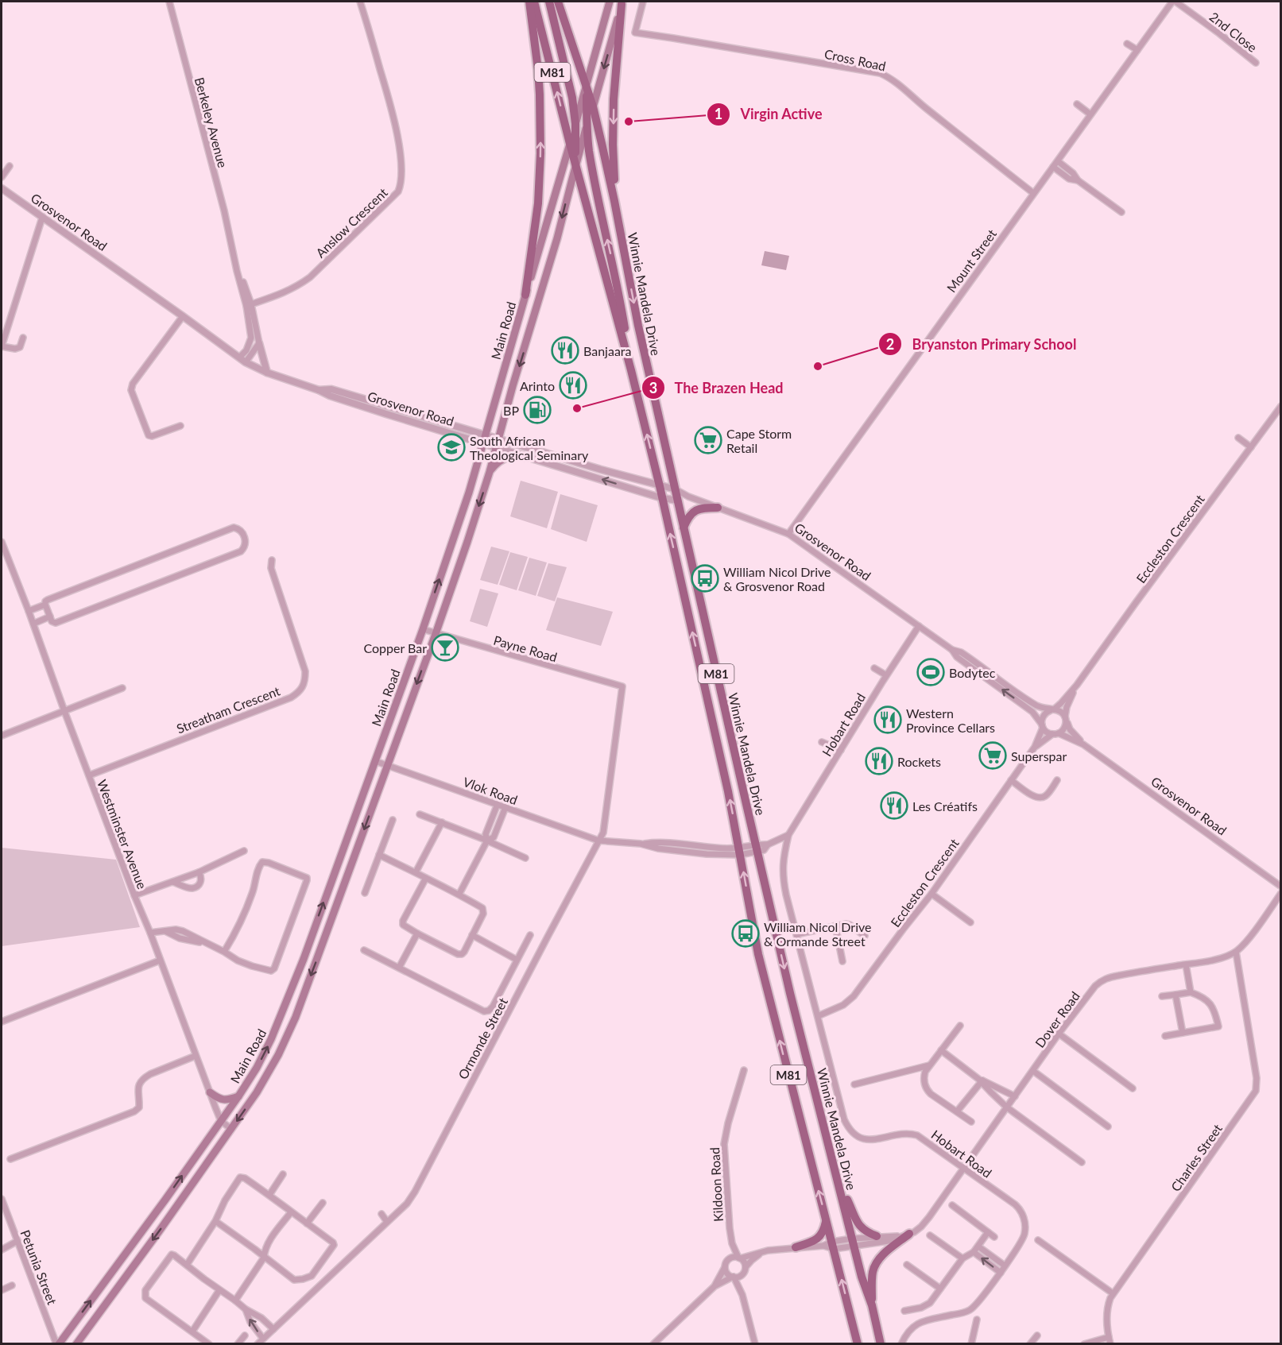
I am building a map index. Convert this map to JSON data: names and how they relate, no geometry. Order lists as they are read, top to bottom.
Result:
{
  "streets": {
    "main road": ["M81", "Winnie Mandela Drive", "Main Road"],
    "street": [
      "2nd Close",
      "Cross Road",
      "Berkeley Avenue",
      "Grosvenor Road",
      "Anslow Crescent",
      "Mount Street",
      "Eccleston Crescent",
      "Payne Road",
      "Streatham Crescent",
      "Hobart Road",
      "Vlok Road",
      "Westminster Avenue",
      "Dover Road",
      "Ormonde Street",
      "Charles Street",
      "Kildoon Road",
      "Petunia Street"
    ]
  },
  "crossings": [
    ["2nd Close", "Mount Street"],
    ["Cross Road", "Mount Street"],
    ["Berkeley Avenue", "Grosvenor Road"],
    ["Berkeley Avenue", "Anslow Crescent"],
    ["Grosvenor Road", "Mount Street"],
    ["Grosvenor Road", "Winnie Mandela Drive"],
    ["Grosvenor Road", "Main Road"],
    ["Grosvenor Road", "Eccleston Crescent"],
    ["Grosvenor Road", "Hobart Road"],
    ["Winnie Mandela Drive", "Main Road"],
    ["Winnie Mandela Drive", "Vlok Road"],
    ["Winnie Mandela Drive", "Dover Road"],
    ["Main Road", "Payne Road"],
    ["Main Road", "Vlok Road"],
    ["Main Road", "Westminster Avenue"],
    ["Main Road", "Petunia Street"],
    ["Eccleston Crescent", "Hobart Road"],
    ["Payne Road", "Ormonde Street"],
    ["Streatham Crescent", "Westminster Avenue"],
    ["Hobart Road", "Dover Road"],
    ["Vlok Road", "Ormonde Street"],
    ["Dover Road", "Charles Street"]
  ],
  "places": {
    "other": ["Virgin Active", "Bryanston Primary School", "The Brazen Head"],
    "restaurant": [
      "Banjaara",
      "Arinto",
      "Western Province Cellars",
      "Rockets",
      "Les Créatifs"
    ],
    "fuel station": ["BP"],
    "supermarket": ["Cape Storm Retail", "Superspar"],
    "school or university": ["South African Theological Seminary"],
    "bus stop": ["William Nicol Drive & Grosvenor Road", "William Nicol Drive & Ormande Street"],
    "bar": ["Copper Bar"],
    "sports": ["Bodytec"]
  }
}
